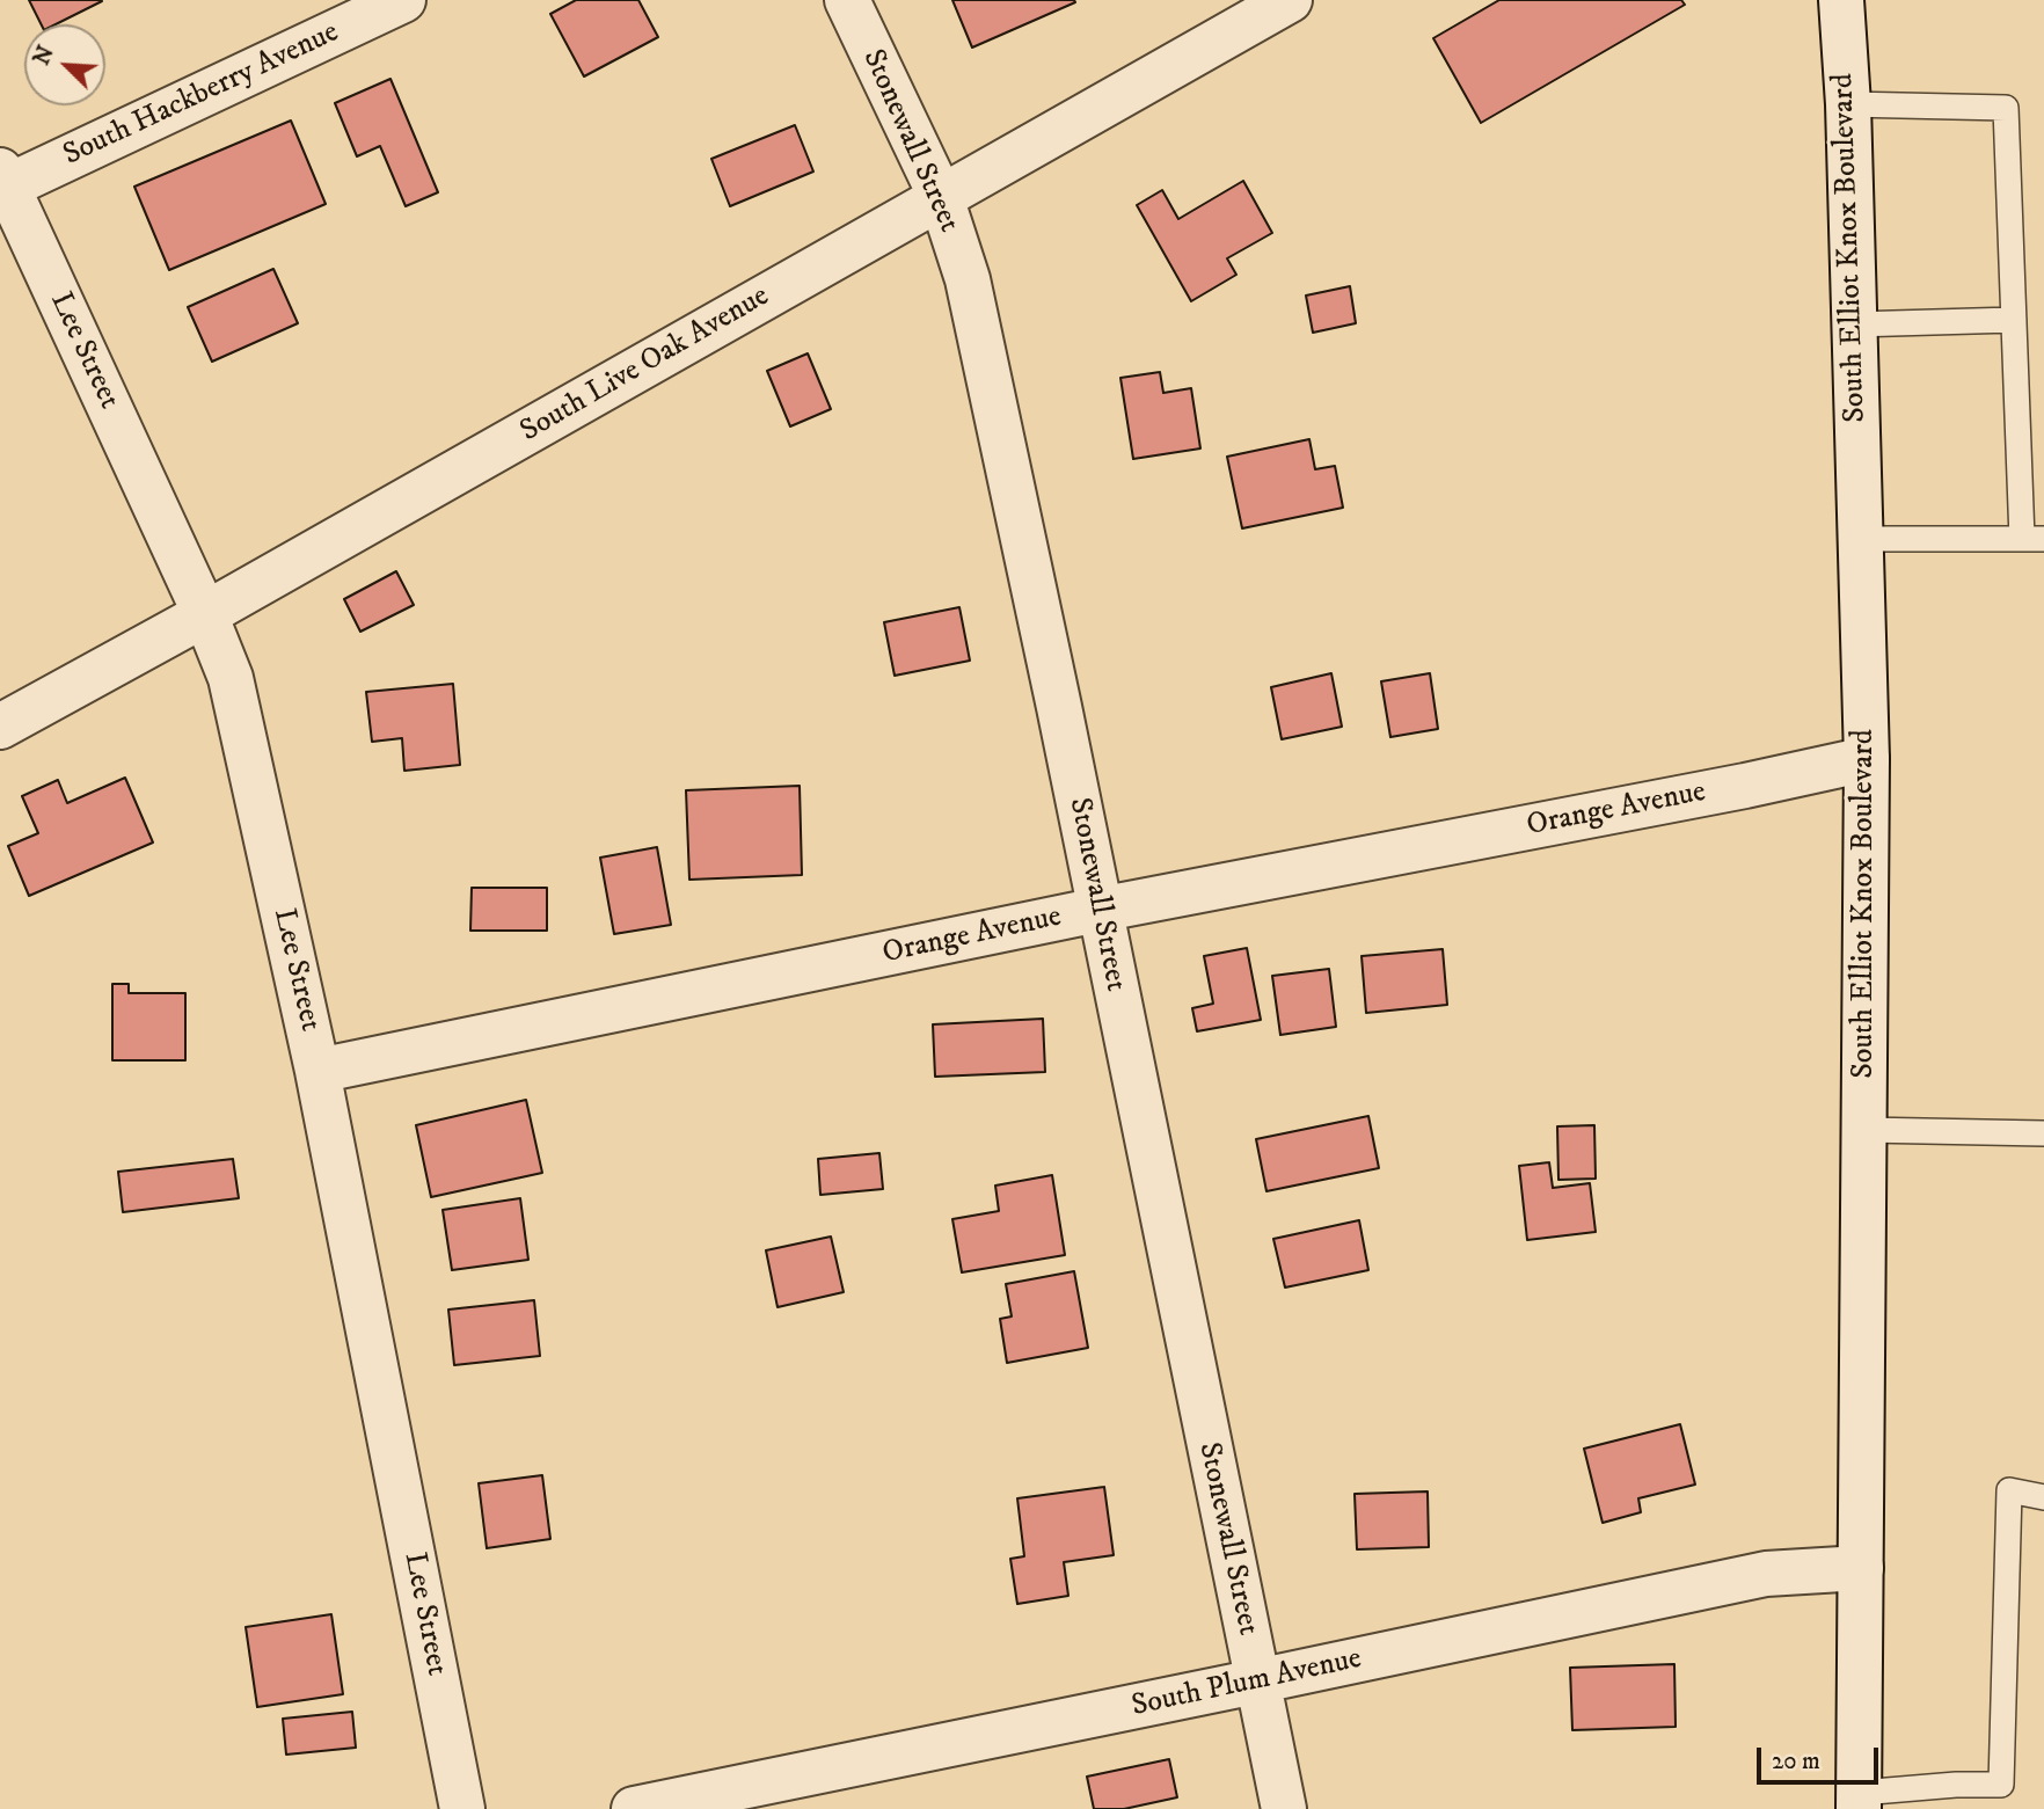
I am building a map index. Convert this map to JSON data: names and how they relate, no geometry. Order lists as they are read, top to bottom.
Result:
{
  "streets": {
    "street": [
      "South Hackberry Avenue",
      "Stonewall Street",
      "South Elliot Knox Boulevard",
      "Lee Street",
      "South Live Oak Avenue",
      "Orange Avenue",
      "South Plum Avenue"
    ]
  },
  "crossings": [
    ["South Hackberry Avenue", "Lee Street"],
    ["Stonewall Street", "South Live Oak Avenue"],
    ["Stonewall Street", "Orange Avenue"],
    ["Stonewall Street", "South Plum Avenue"],
    ["South Elliot Knox Boulevard", "Orange Avenue"],
    ["South Elliot Knox Boulevard", "South Plum Avenue"],
    ["Lee Street", "South Live Oak Avenue"],
    ["Lee Street", "Orange Avenue"]
  ],
  "scale_bar": "20 m",
  "north": "top left"
}
